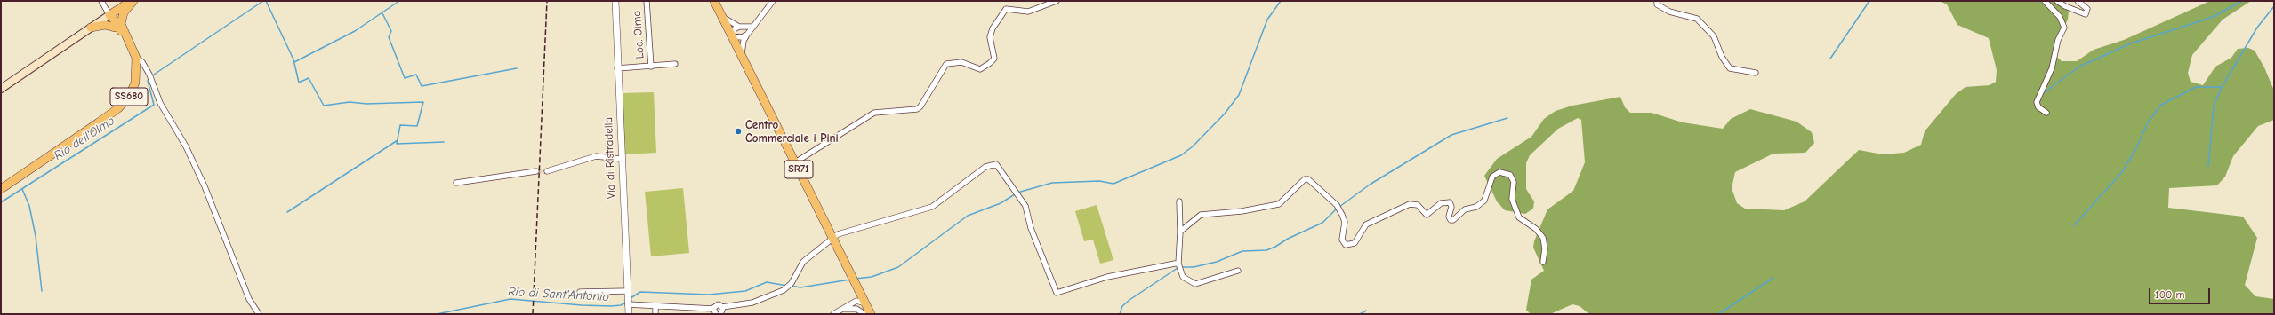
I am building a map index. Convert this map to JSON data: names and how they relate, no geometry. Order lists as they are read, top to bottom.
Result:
{
  "streets": {
    "main road": ["SS680", "SR71"],
    "street": ["Loc. Olmo", "Via di Ristradella"]
  },
  "crossings": [
    ["Loc. Olmo", "Via di Ristradella"]
  ],
  "water": ["Rio dell'Olmo", "Rio di Sant'Antonio"],
  "places": ["Centro Commerciale i Pini"],
  "scale_bar": "100 m"
}
